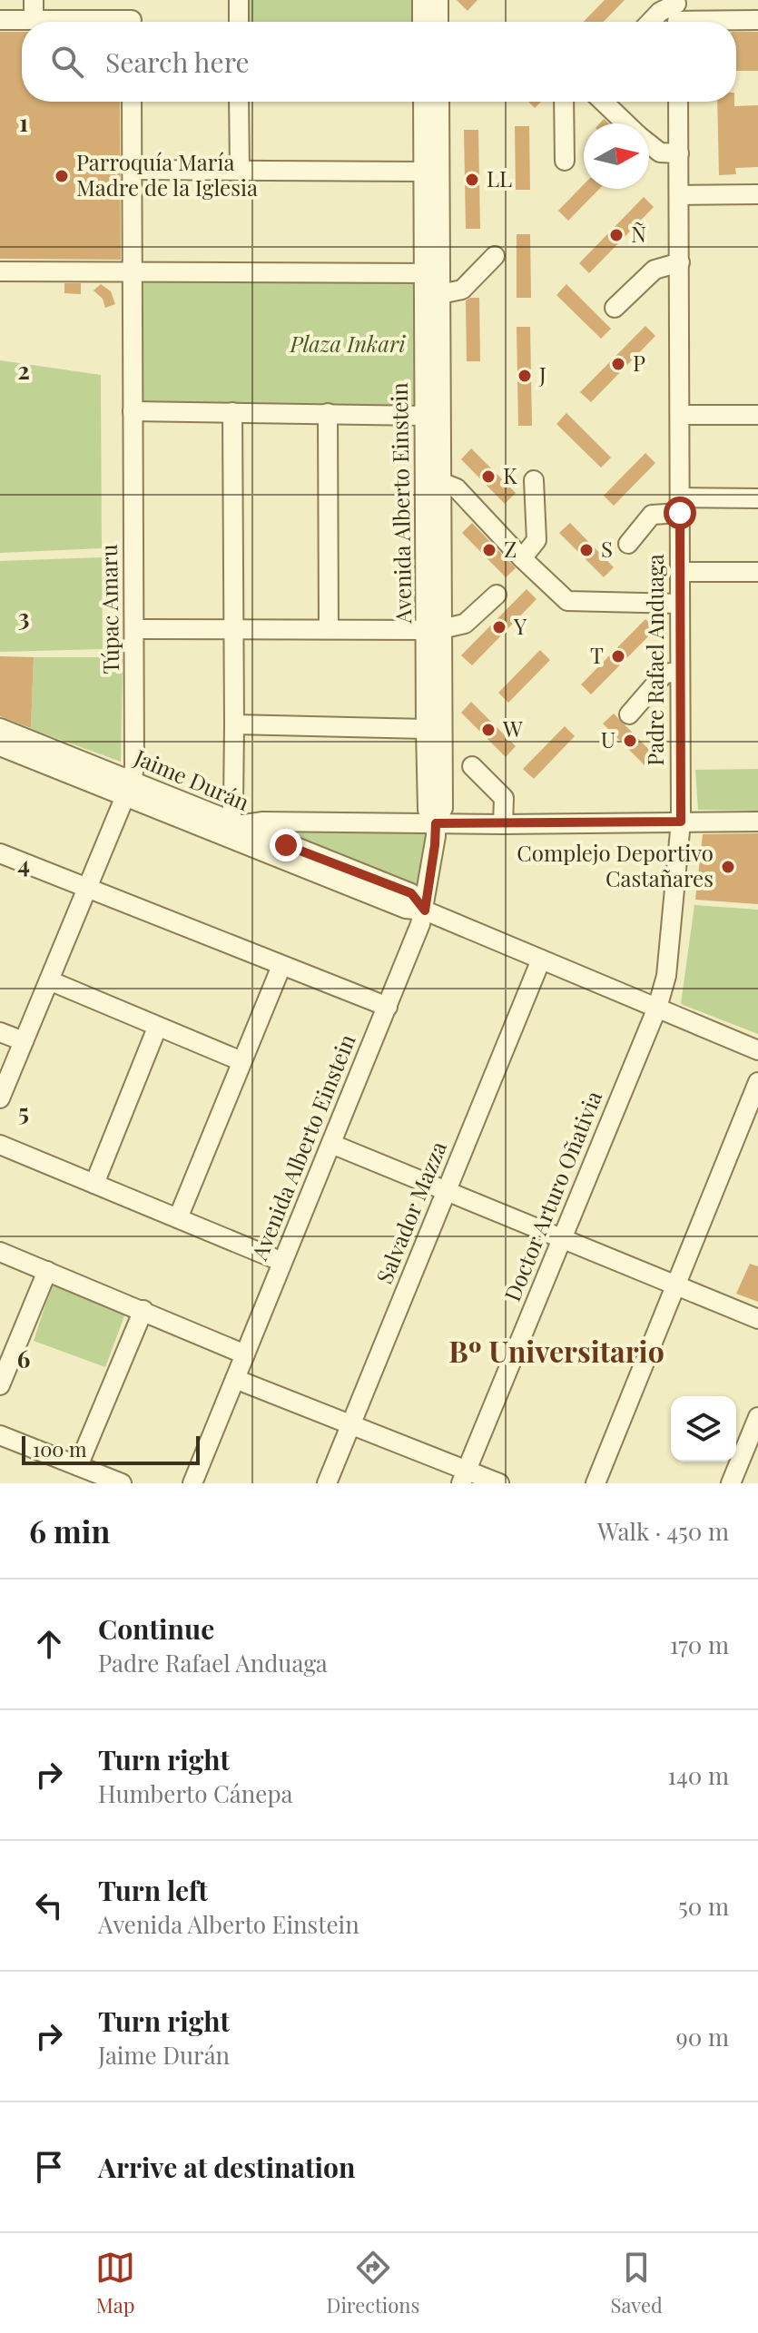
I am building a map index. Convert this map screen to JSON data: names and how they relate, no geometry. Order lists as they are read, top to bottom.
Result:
{
  "streets": {
    "street": [
      "Avenida Alberto Einstein",
      "Túpac Amaru",
      "Padre Rafael Anduaga",
      "Jaime Durán",
      "Doctor Arturo Oñativia",
      "Salvador Mazza"
    ]
  },
  "crossings": [
    ["Avenida Alberto Einstein", "Jaime Durán"],
    ["Túpac Amaru", "Jaime Durán"],
    ["Padre Rafael Anduaga", "Doctor Arturo Oñativia"]
  ],
  "districts": ["Bº Universitario"],
  "parks": ["Plaza Inkari"],
  "places": [
    "Parroquía María Madre de la Iglesia",
    "LL",
    "Ñ",
    "P",
    "J",
    "K",
    "Z",
    "S",
    "Y",
    "T",
    "W",
    "U",
    "Complejo Deportivo Castañares"
  ],
  "scale_bar": "100 m",
  "north": "right",
  "page": {
    "search": "Search here",
    "scale": "100 m",
    "heading": ["6 min", "Walk · 450 m"],
    "list": [
      ["Continue", "Padre Rafael Anduaga", "170 m"],
      ["Turn right", "Humberto Cánepa", "140 m"],
      ["Turn left", "Avenida Alberto Einstein", "50 m"],
      ["Turn right", "Jaime Durán", "90 m"],
      "Arrive at destination"
    ],
    "nav": ["Map", "Directions", "Saved"]
  },
  "grid": {
    "rows": [
      "1",
      "2",
      "3",
      "4",
      "5",
      "6"
    ]
  }
}
